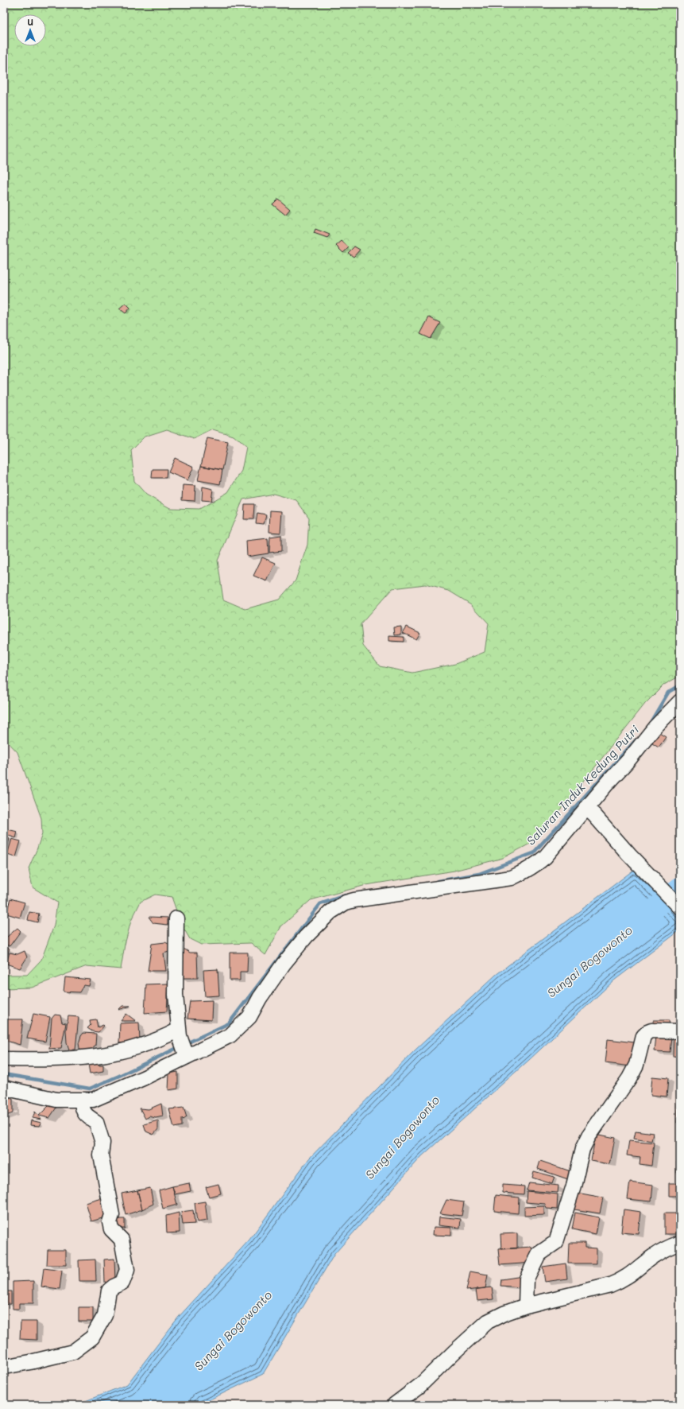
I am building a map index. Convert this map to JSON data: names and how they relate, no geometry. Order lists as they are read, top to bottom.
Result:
{
  "water": ["Saluran Induk Kedung Putri", "Sungai Bogowonto"],
  "north": "top"
}
